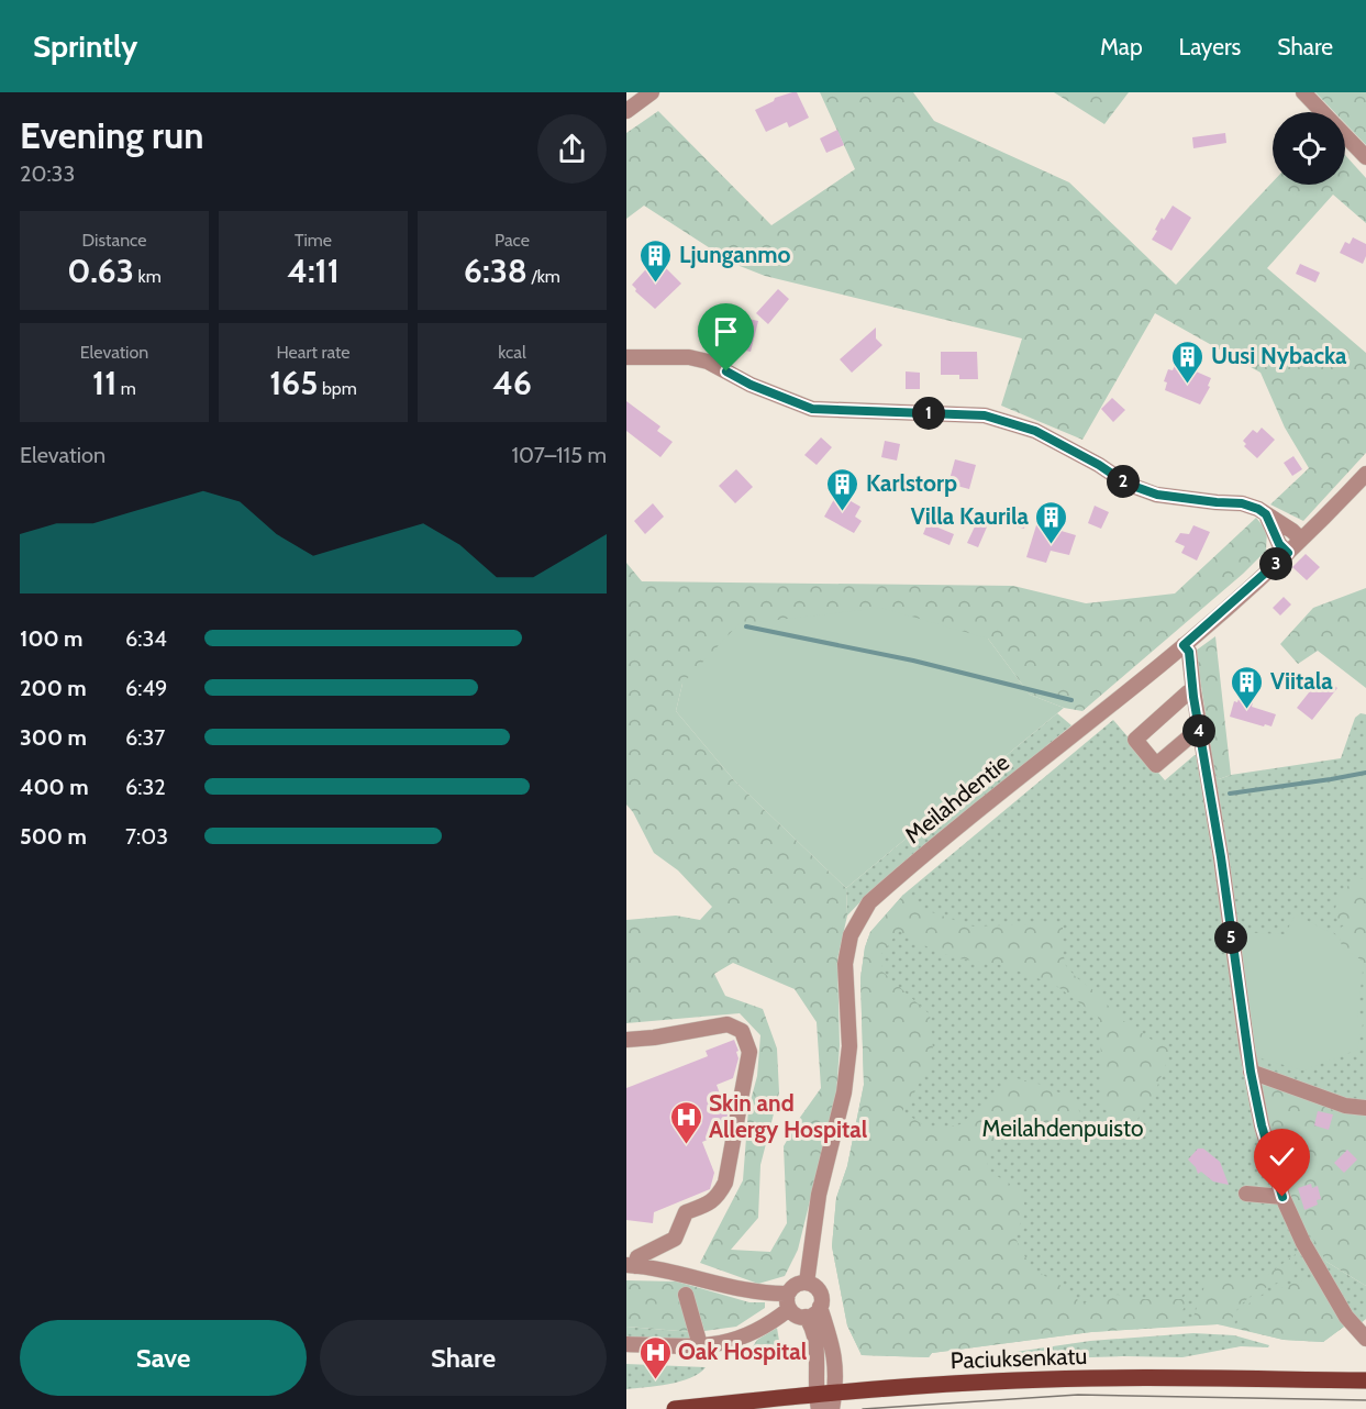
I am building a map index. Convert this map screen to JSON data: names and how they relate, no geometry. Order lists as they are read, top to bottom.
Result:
{
  "streets": {
    "main road": ["Paciuksenkatu"],
    "street": ["Meilahdentie"]
  },
  "parks": ["Meilahdenpuisto"],
  "places": {
    "building": [
      "Ljunganmo",
      "Uusi Nybacka",
      "Karlstorp",
      "Villa Kaurila",
      "Viitala"
    ],
    "hospital": ["Skin and Allergy Hospital", "Oak Hospital"]
  },
  "page": {
    "header": "Sprintly",
    "nav": ["Map", "Layers", "Share"],
    "heading": ["Evening run", "20:33"],
    "stats": [
      ["Distance", "0.63 km"],
      ["Time", "4:11"],
      ["Pace", "6:38 /km"],
      ["Elevation", "11 m"],
      ["Heart rate", "165 bpm"],
      ["kcal", "46"]
    ],
    "pins": [
      "1",
      "2",
      "3",
      "4",
      "5"
    ],
    "chart": ["Elevation", "107–115 m"],
    "list": [
      {
        "name": "100 m",
        "note": "6:34"
      },
      {
        "name": "200 m",
        "note": "6:49"
      },
      {
        "name": "300 m",
        "note": "6:37"
      },
      {
        "name": "400 m",
        "note": "6:32"
      },
      {
        "name": "500 m",
        "note": "7:03"
      }
    ],
    "buttons": ["Save", "Share"]
  }
}
